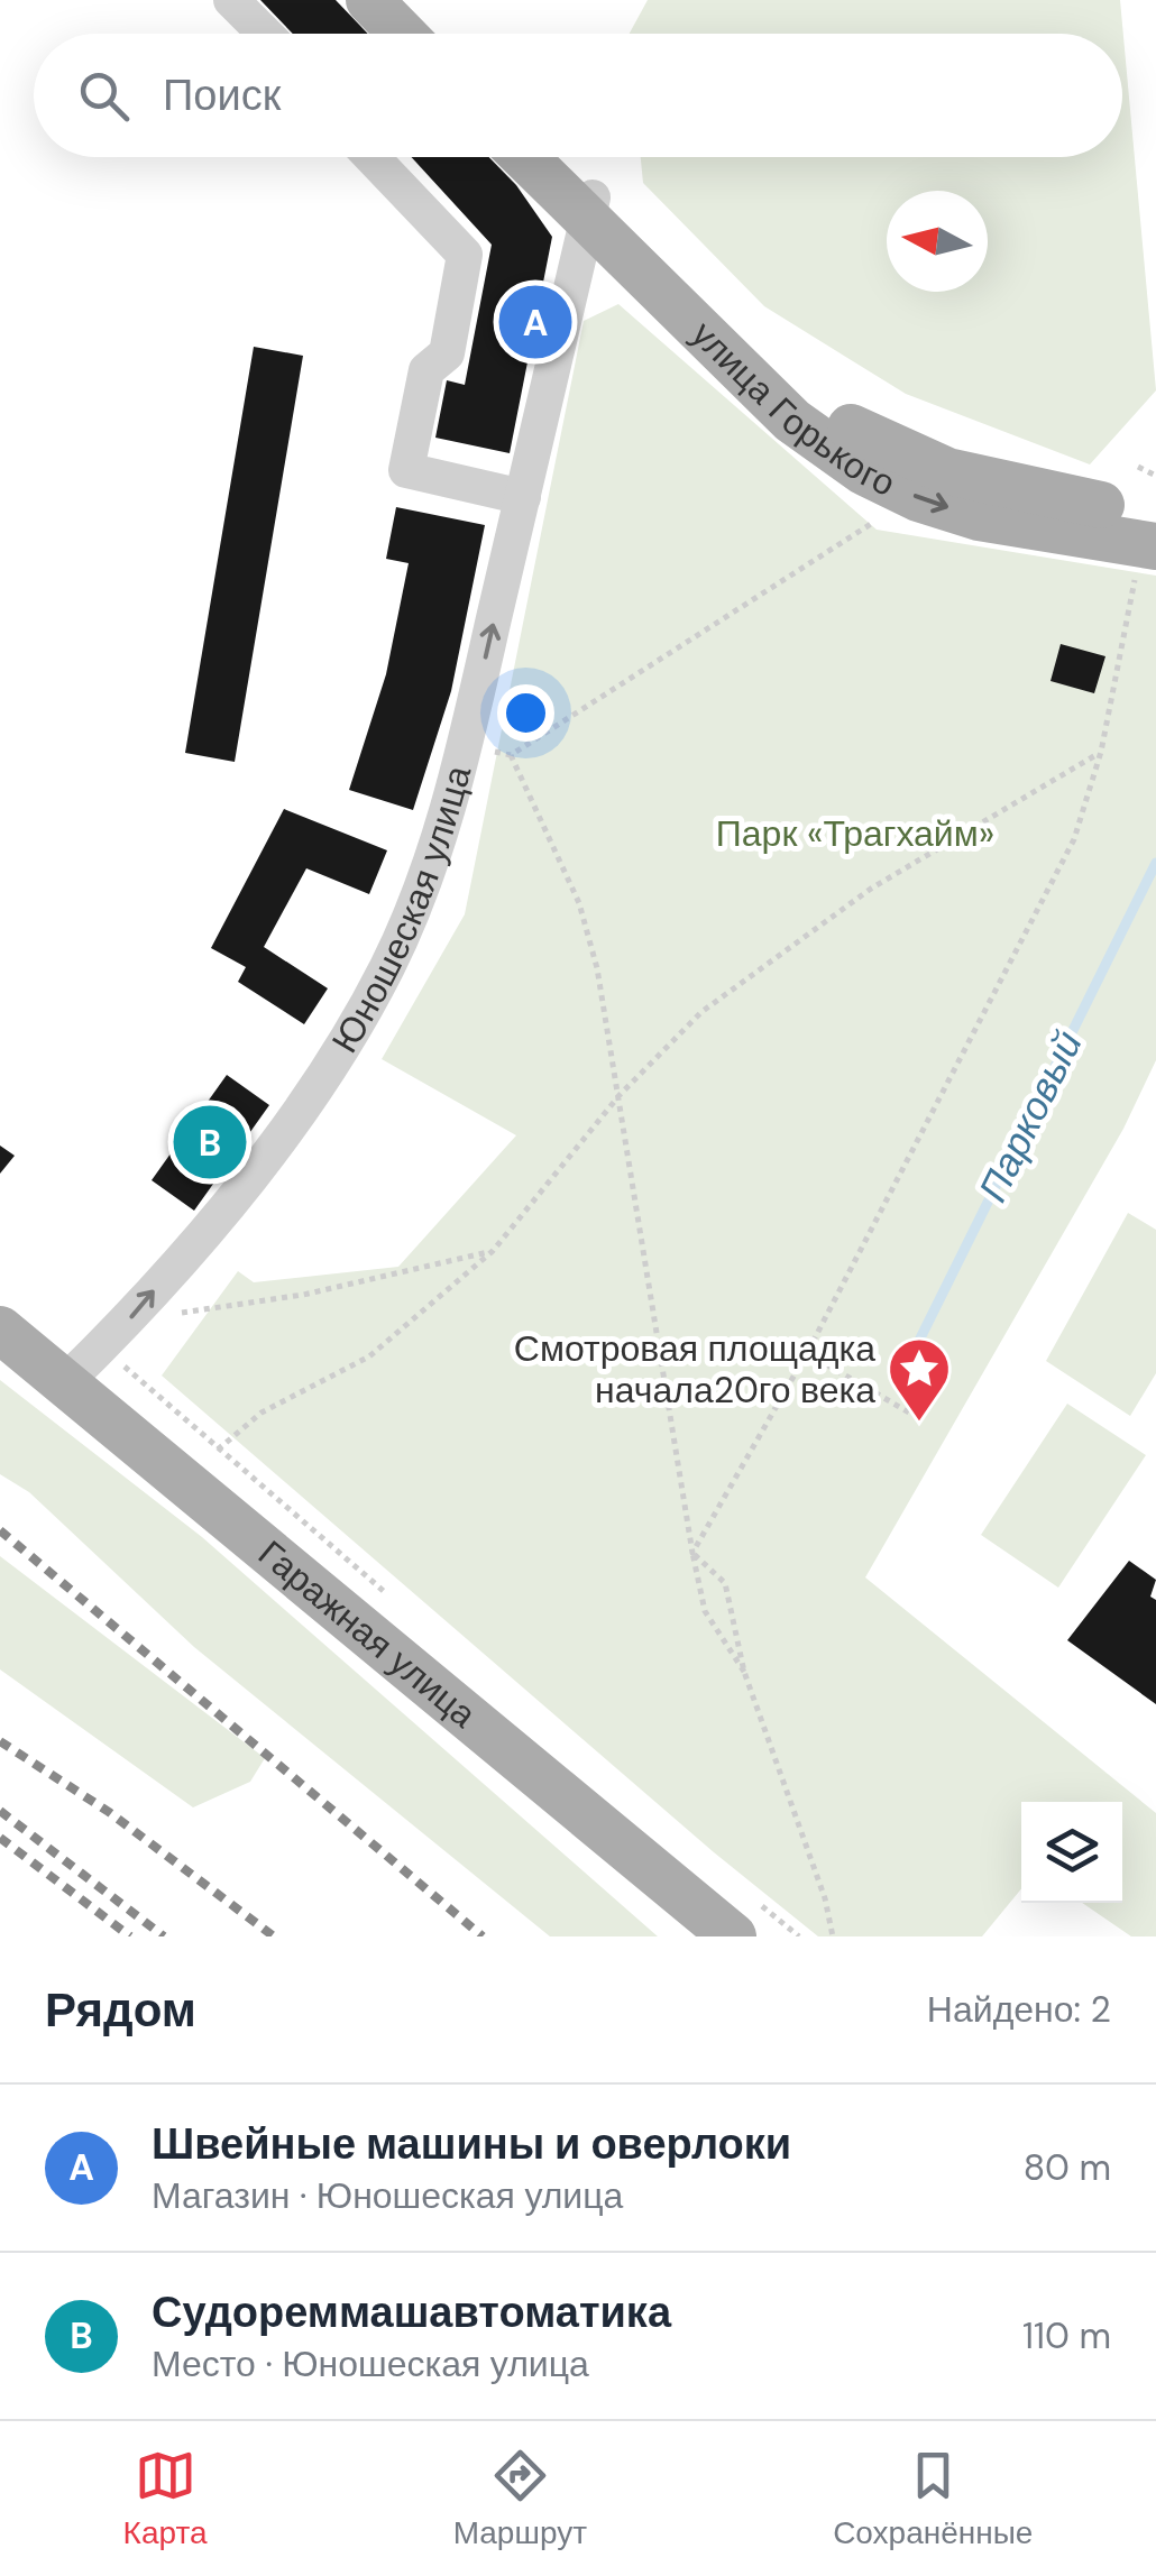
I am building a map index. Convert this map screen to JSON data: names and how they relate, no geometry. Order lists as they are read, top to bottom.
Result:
{
  "streets": {
    "main road": ["улица Горького", "Гаражная улица"],
    "street": ["Юношеская улица"]
  },
  "crossings": [
    ["улица Горького", "Юношеская улица"],
    ["Юношеская улица", "Гаражная улица"]
  ],
  "one_way": ["Юношеская улица"],
  "water": ["Парковый"],
  "parks": ["Парк «Трагхайм»"],
  "places": {
    "place": ["Смотровая площадка начала20го века"]
  },
  "north": "left",
  "page": {
    "search": "Поиск",
    "pins": ["A", "B"],
    "heading": ["Рядом", "Найдено: 2"],
    "list": [
      {
        "mark": "A",
        "name": "Швейные машины и оверлоки",
        "note": "Магазин · Юношеская улица",
        "value": "80 m"
      },
      {
        "mark": "B",
        "name": "Судореммашавтоматика",
        "note": "Место · Юношеская улица",
        "value": "110 m"
      }
    ],
    "nav": ["Карта", "Маршрут", "Сохранённые"]
  }
}
